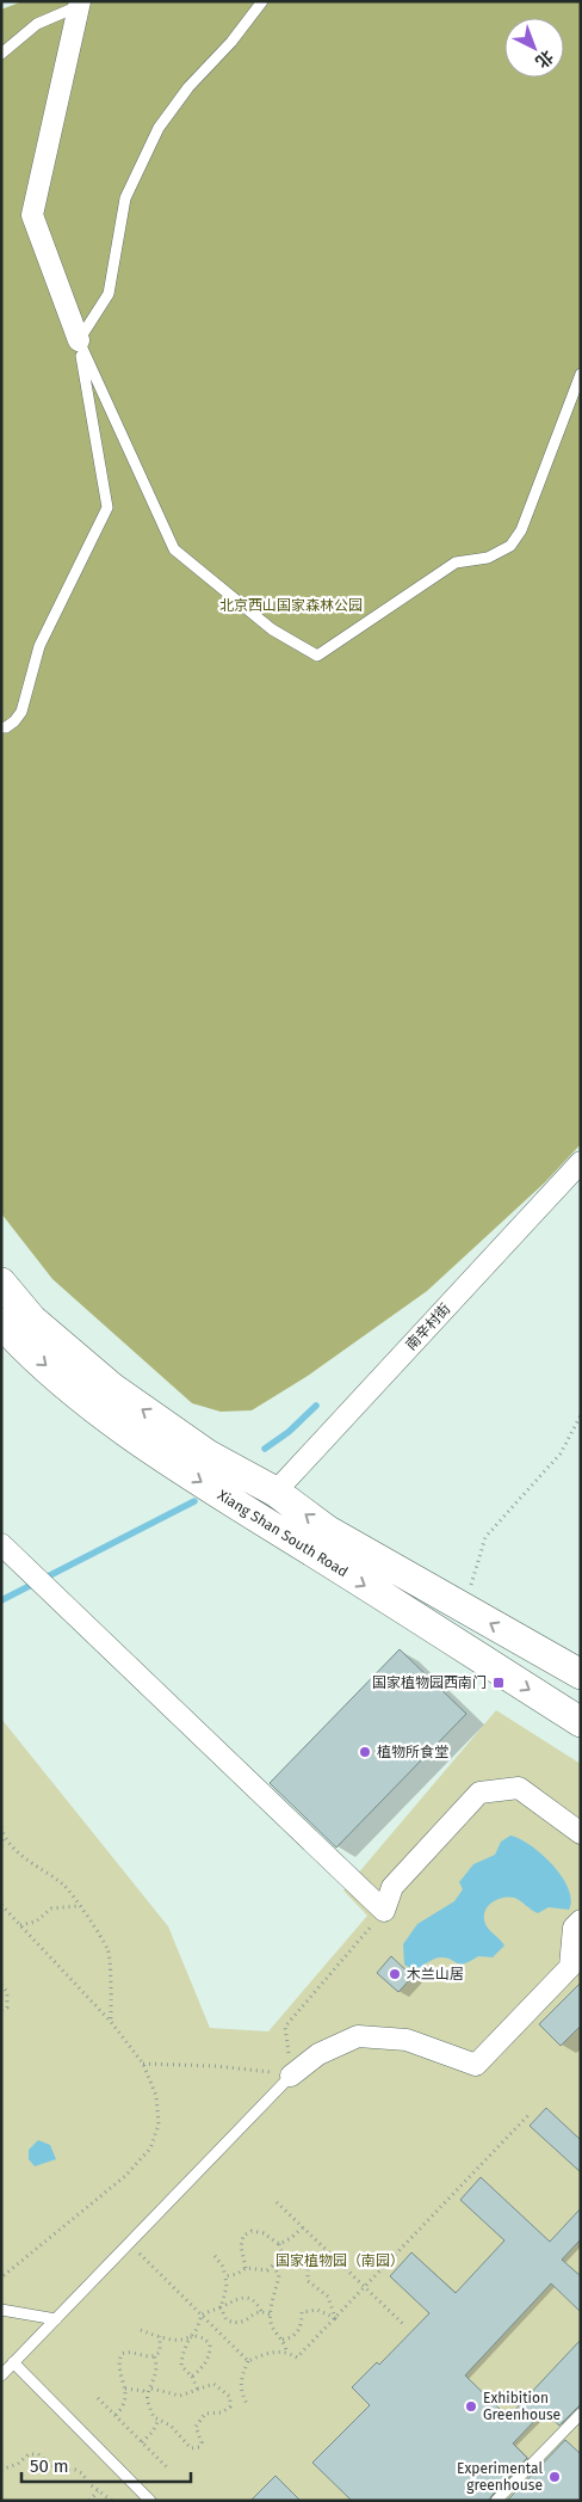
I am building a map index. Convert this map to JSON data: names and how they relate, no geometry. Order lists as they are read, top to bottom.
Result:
{
  "streets": {
    "street": ["南辛村街", "Xiang Shan South Road"]
  },
  "crossings": [
    ["南辛村街", "Xiang Shan South Road"]
  ],
  "parks": ["北京西山国家森林公园", "国家植物园（南园）"],
  "places": {
    "transit": ["国家植物园西南门"],
    "other": [
      "植物所食堂",
      "木兰山居",
      "Exhibition Greenhouse",
      "Experimental greenhouse"
    ]
  },
  "scale_bar": "50 m",
  "north": "bottom right"
}
